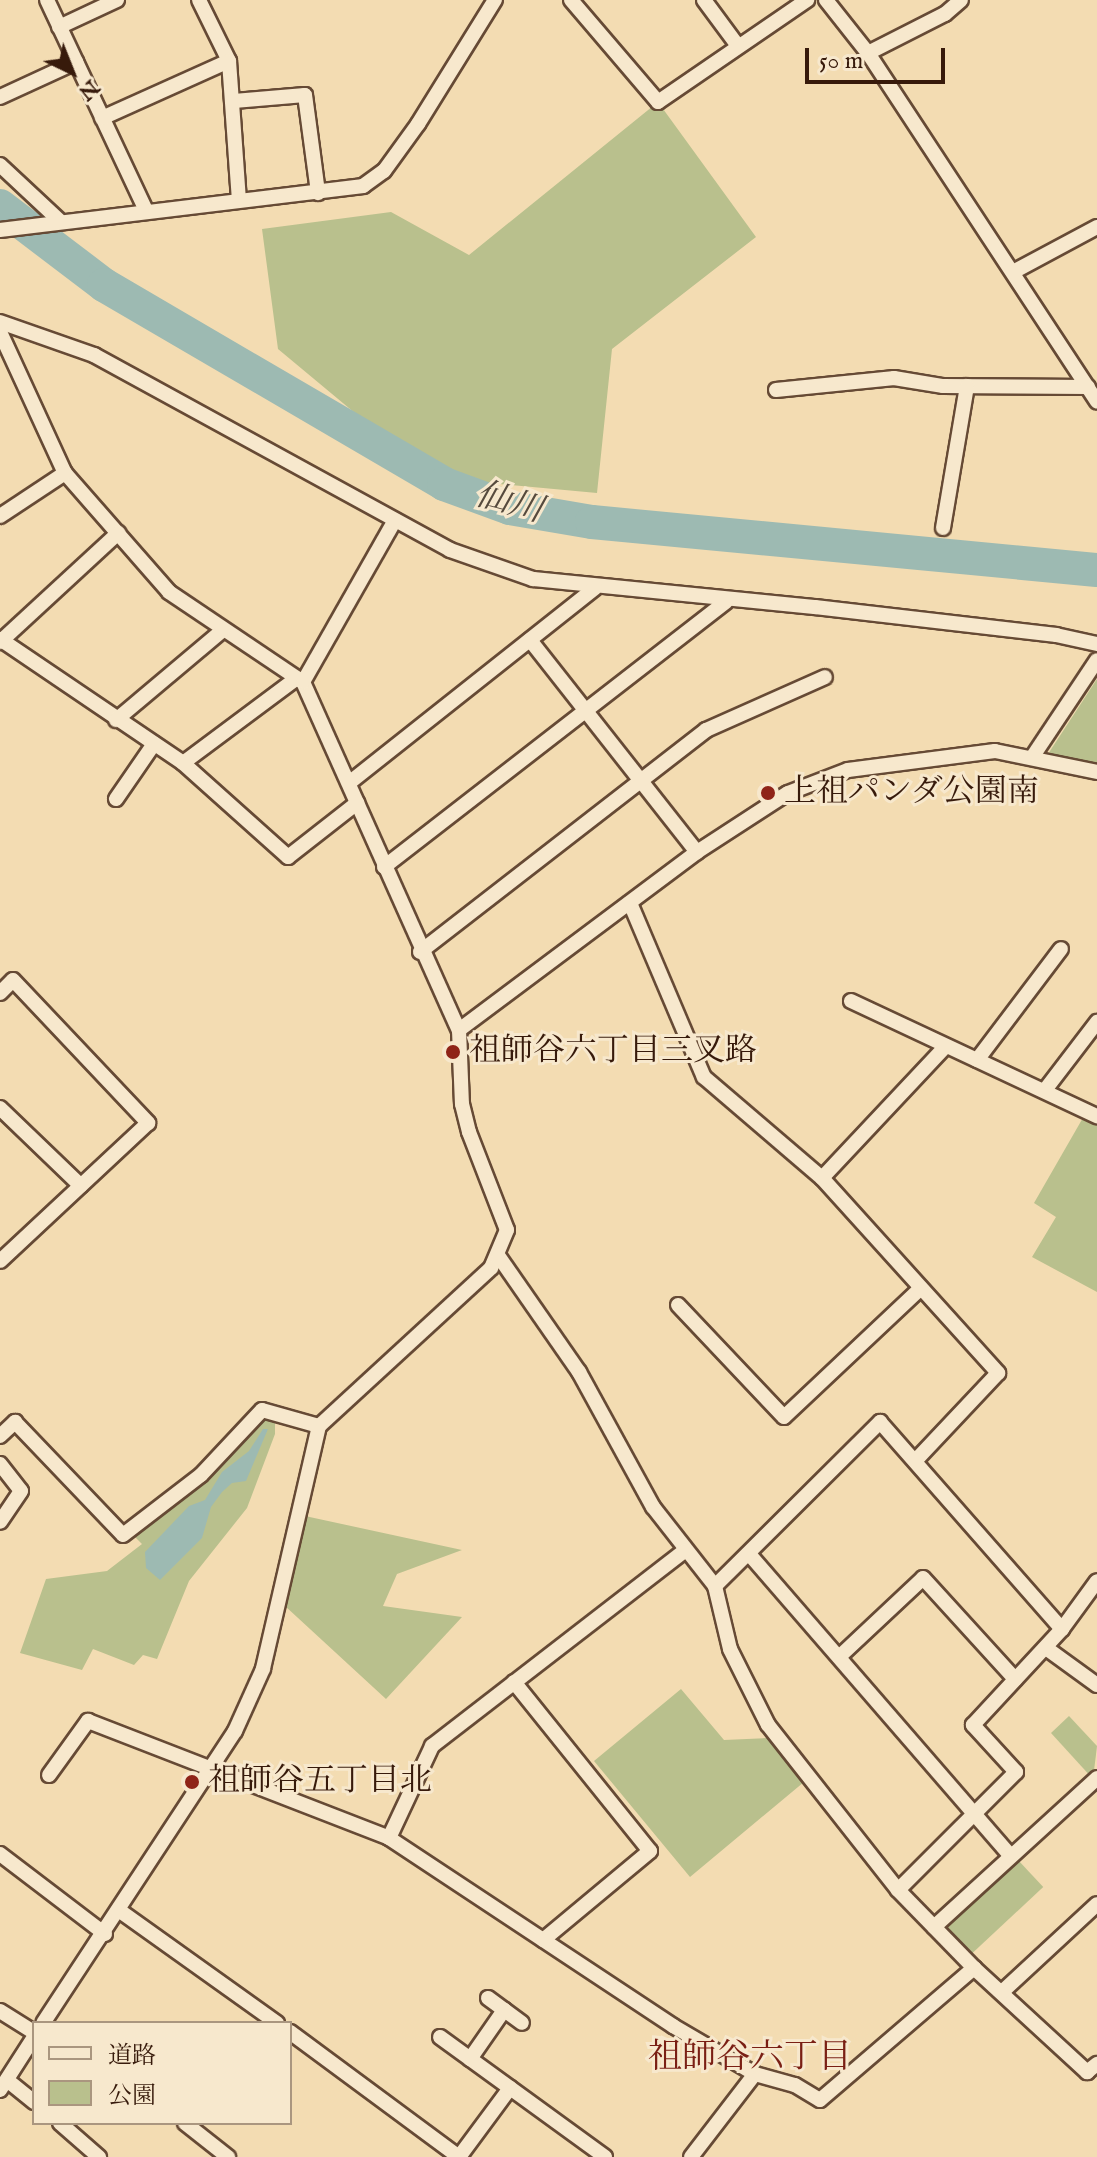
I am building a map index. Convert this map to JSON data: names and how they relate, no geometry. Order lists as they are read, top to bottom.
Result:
{
  "districts": ["祖師谷六丁目"],
  "water": ["仙川"],
  "places": ["上祖パンダ公園南", "祖師谷六丁目三叉路", "祖師谷五丁目北"],
  "legend": ["道路", "公園"],
  "scale_bar": "50 m",
  "north": "bottom right"
}
